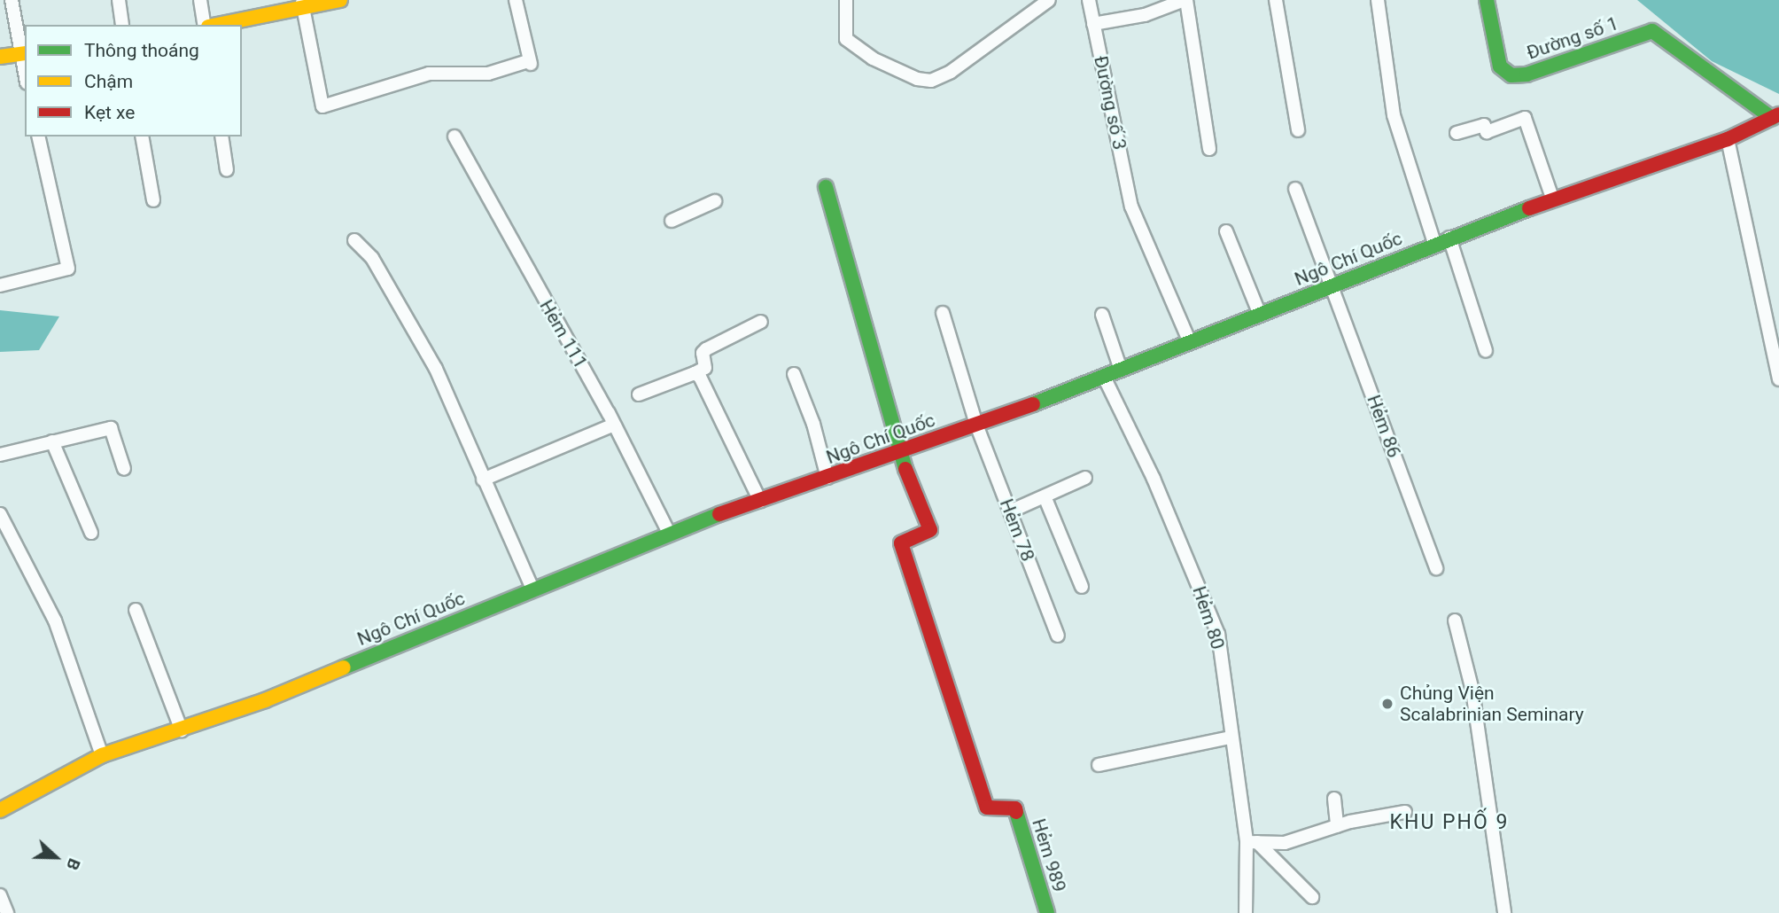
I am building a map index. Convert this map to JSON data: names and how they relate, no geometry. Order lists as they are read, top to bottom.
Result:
{
  "streets": {
    "main road": ["Đường số 1", "Ngô Chí Quốc", "Hẻm 989"],
    "street": [
      "Đường số 3",
      "Hẻm 111",
      "Hẻm 86",
      "Hẻm 78",
      "Hẻm 80"
    ]
  },
  "crossings": [
    ["Đường số 1", "Ngô Chí Quốc"],
    ["Đường số 3", "Ngô Chí Quốc"],
    ["Ngô Chí Quốc", "Hẻm 111"],
    ["Ngô Chí Quốc", "Hẻm 86"],
    ["Ngô Chí Quốc", "Hẻm 78"],
    ["Ngô Chí Quốc", "Hẻm 80"],
    ["Ngô Chí Quốc", "Hẻm 989"]
  ],
  "districts": ["KHU PHỐ 9"],
  "places": ["Chủng Viện Scalabrinian Seminary"],
  "legend": ["Thông thoáng", "Chậm", "Kẹt xe"],
  "north": "right"
}
